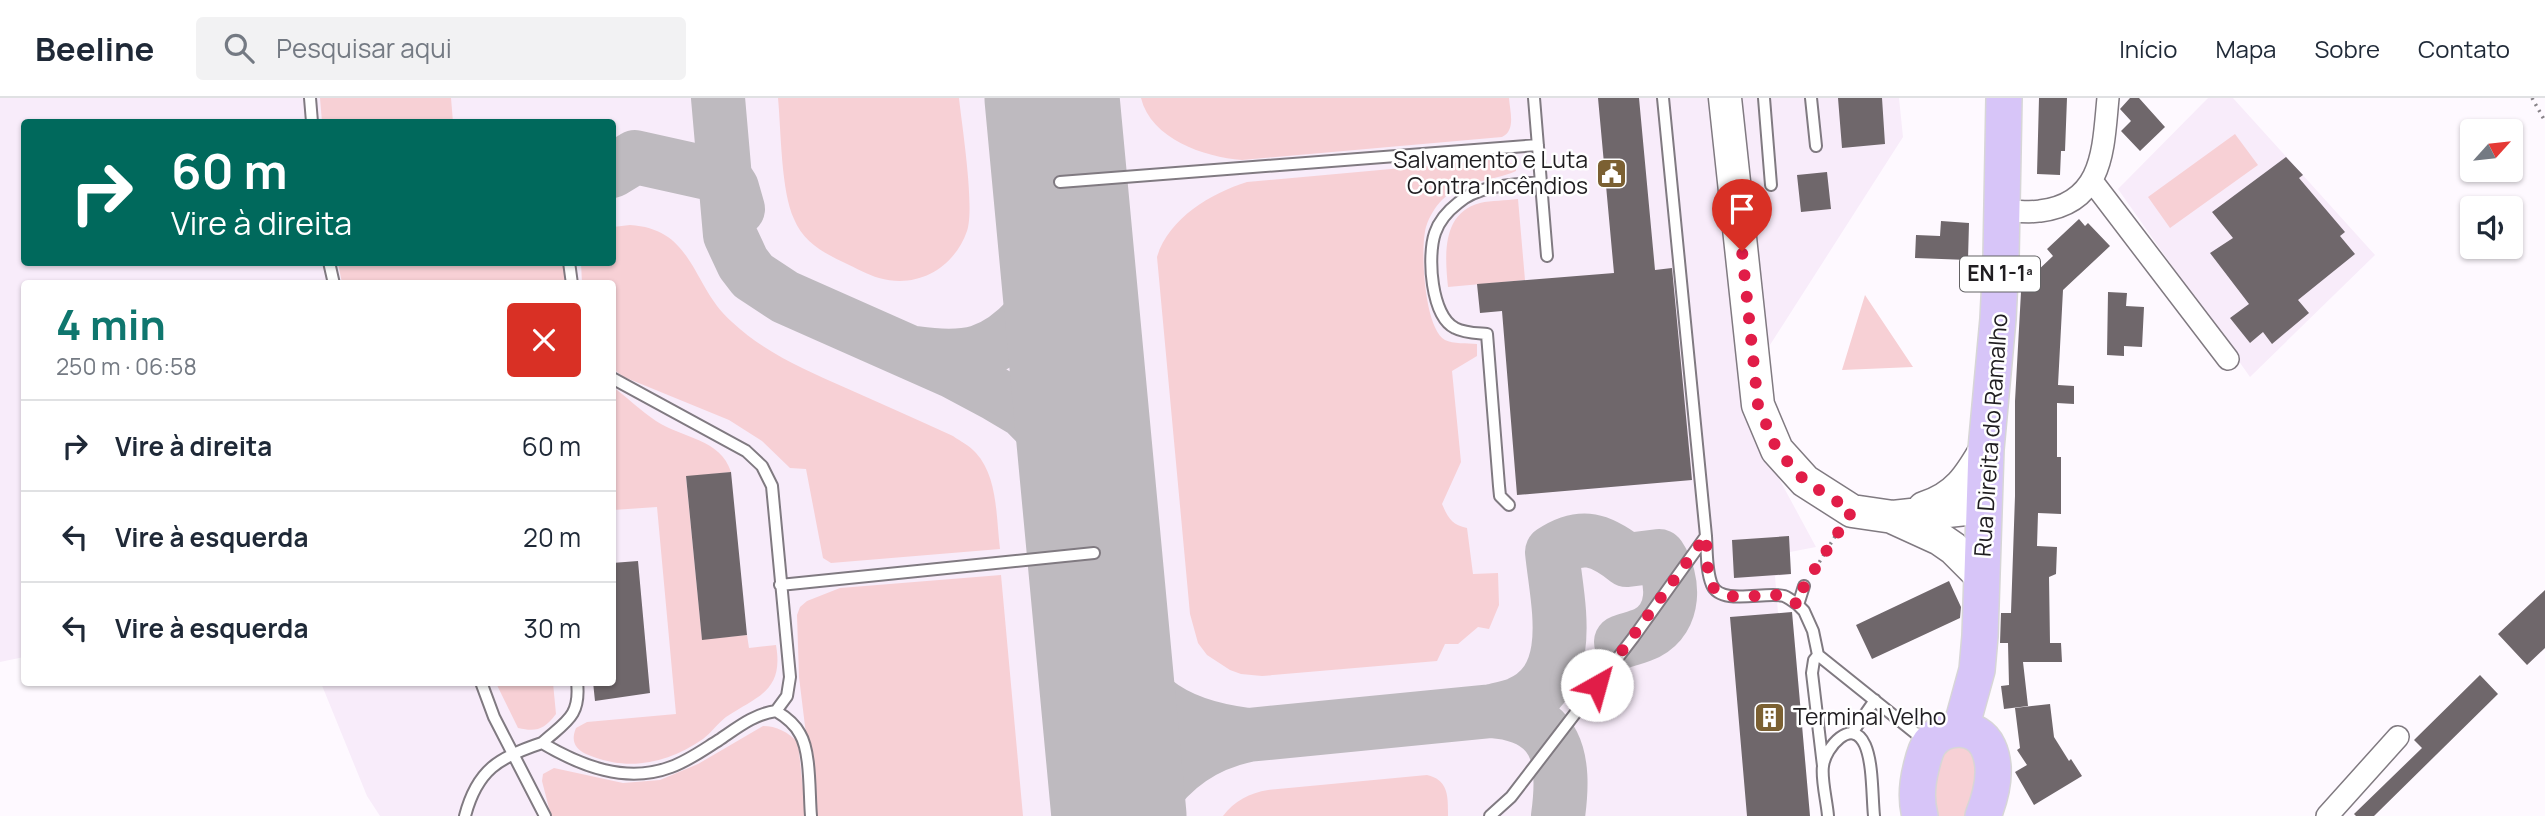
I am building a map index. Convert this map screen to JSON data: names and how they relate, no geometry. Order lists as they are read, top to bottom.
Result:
{
  "streets": {
    "main road": ["EN 1-1ª", "Rua Direita do Ramalho"]
  },
  "places": {
    "public building": ["Salvamento e Luta Contra Incêndios"],
    "building": ["Terminal Velho"]
  },
  "north": "top right",
  "page": {
    "header": "Beeline",
    "search": "Pesquisar aqui",
    "nav": [
      "Início",
      "Mapa",
      "Sobre",
      "Contato"
    ],
    "turn": ["60 m", "Vire à direita"],
    "heading": ["4 min", "250 m · 06:58"],
    "list": [
      {
        "name": "Vire à direita",
        "value": "60 m"
      },
      {
        "name": "Vire à esquerda",
        "value": "20 m"
      },
      {
        "name": "Vire à esquerda",
        "value": "30 m"
      }
    ]
  }
}
